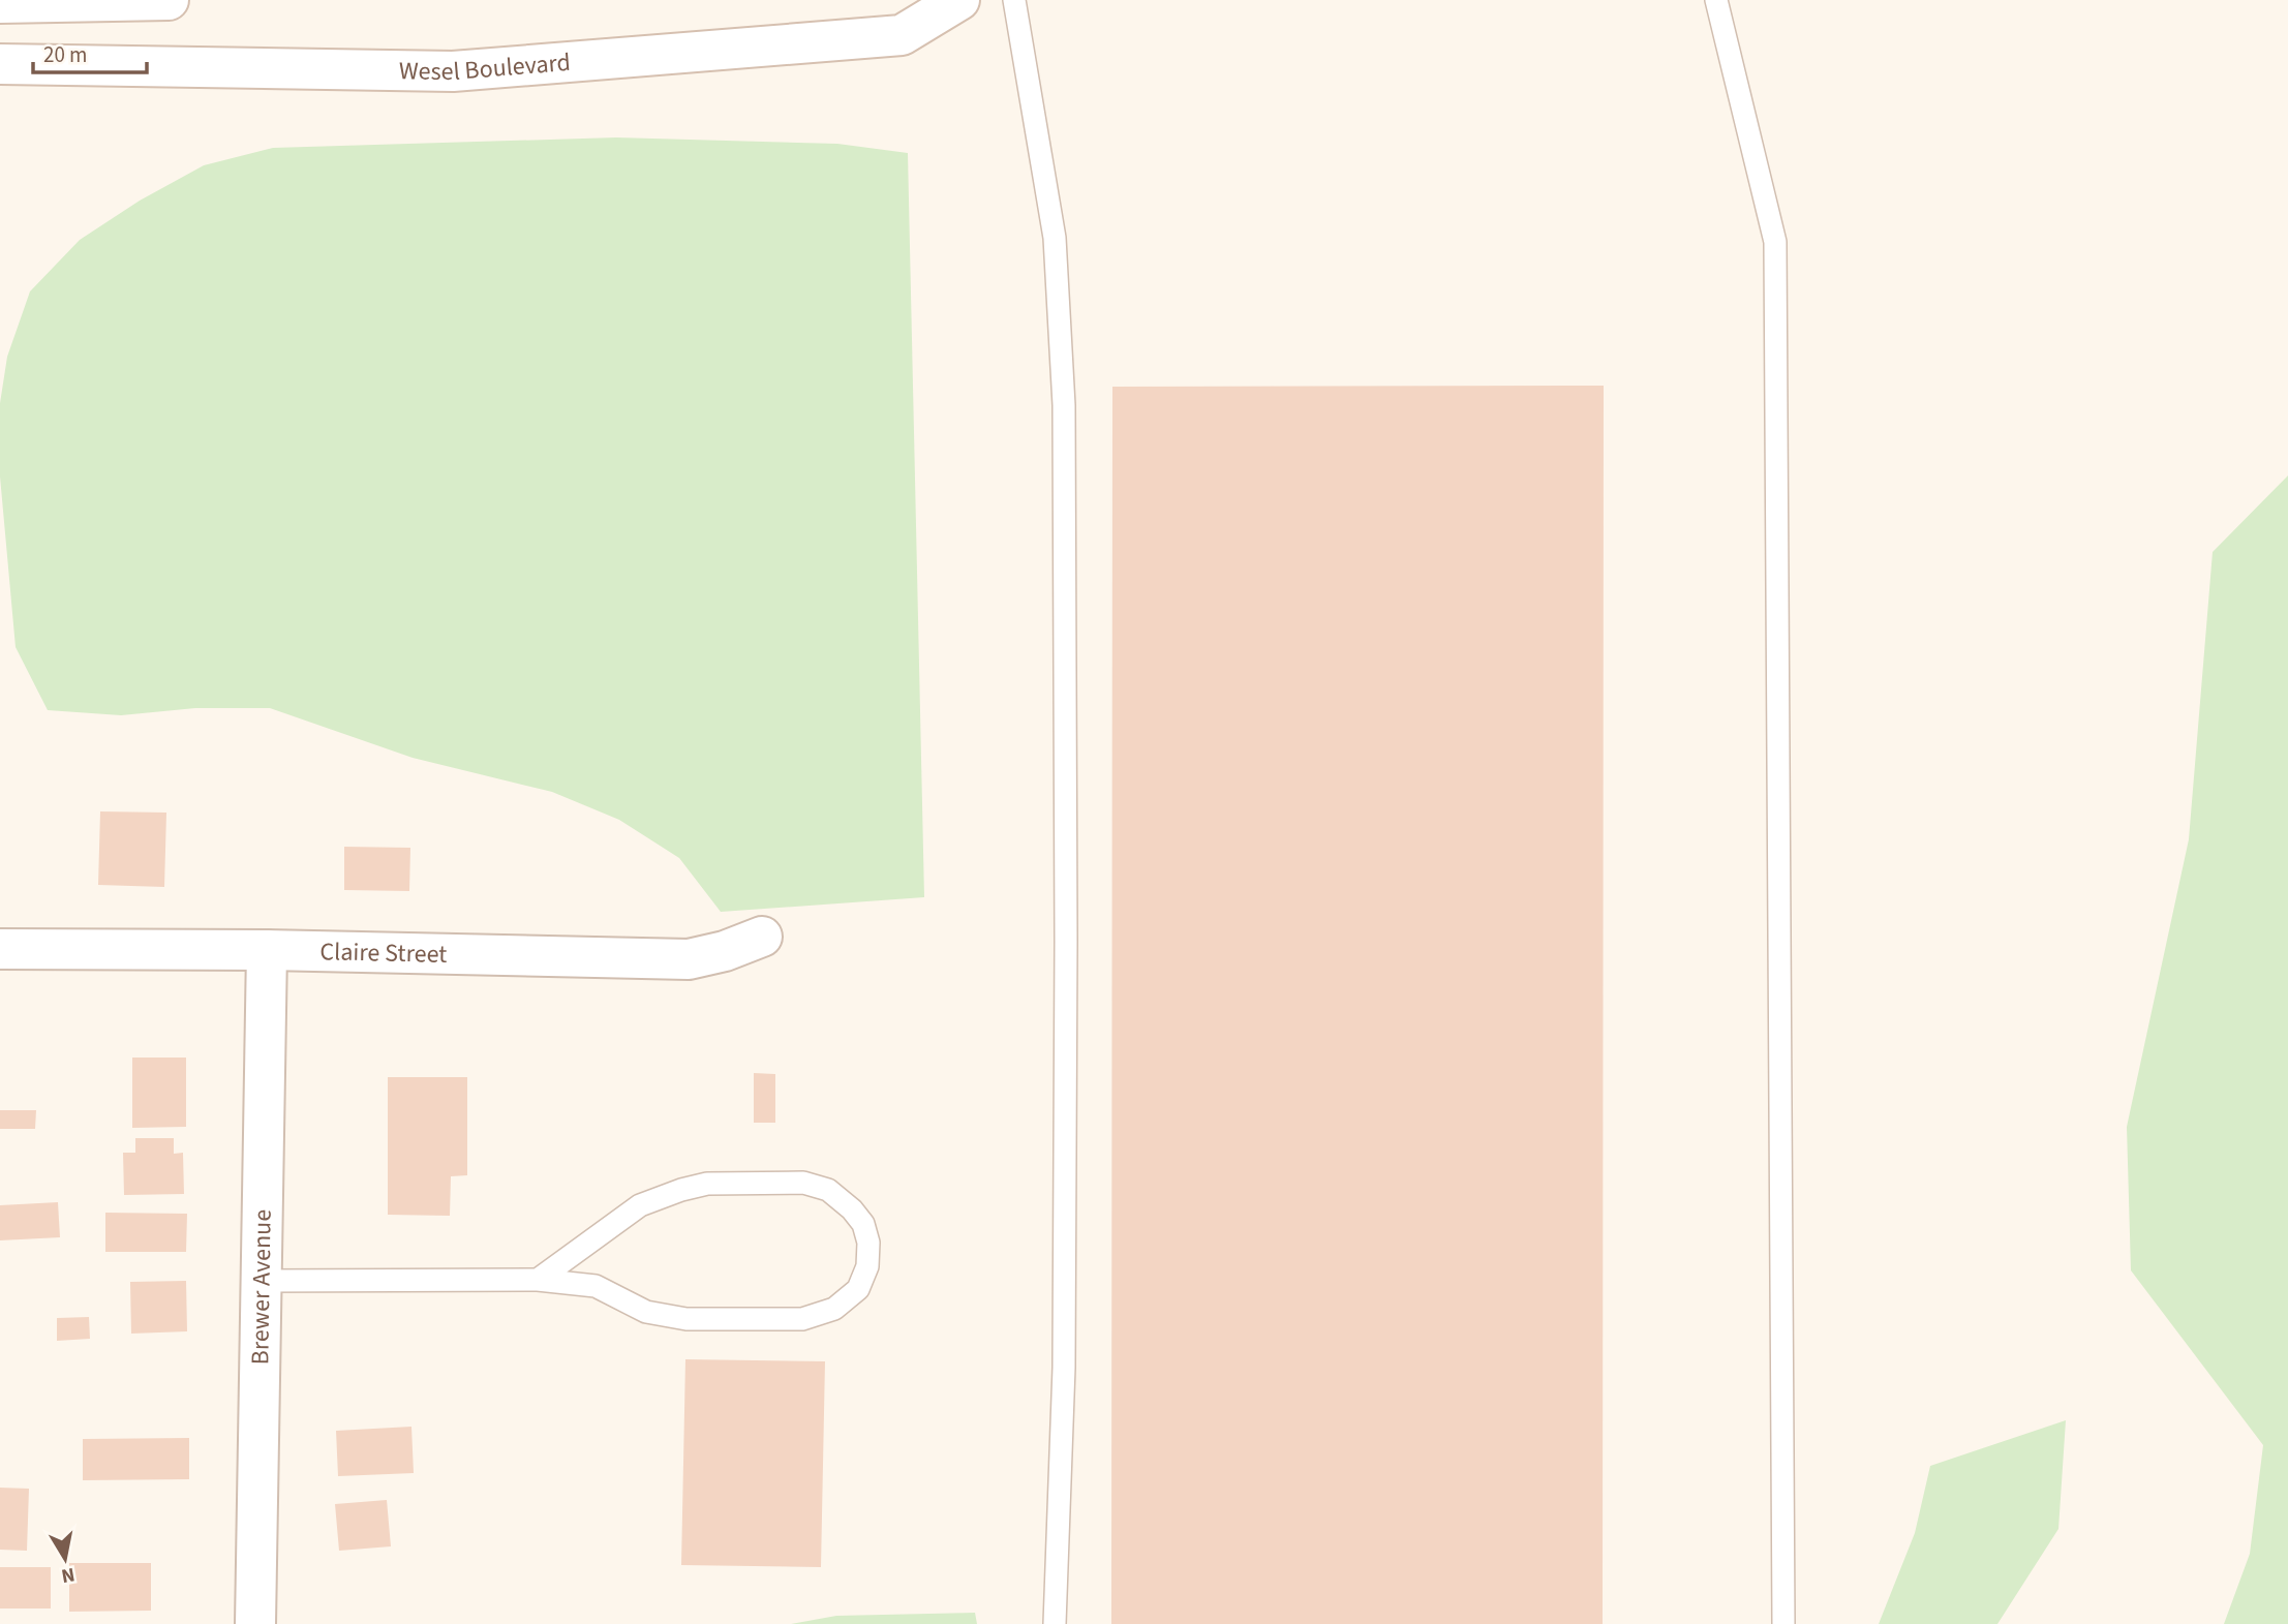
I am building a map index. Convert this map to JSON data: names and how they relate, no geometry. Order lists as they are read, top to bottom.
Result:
{
  "streets": {
    "street": ["Wesel Boulevard", "Claire Street", "Brewer Avenue"]
  },
  "crossings": [
    ["Claire Street", "Brewer Avenue"]
  ],
  "scale_bar": "20 m",
  "north": "bottom"
}
